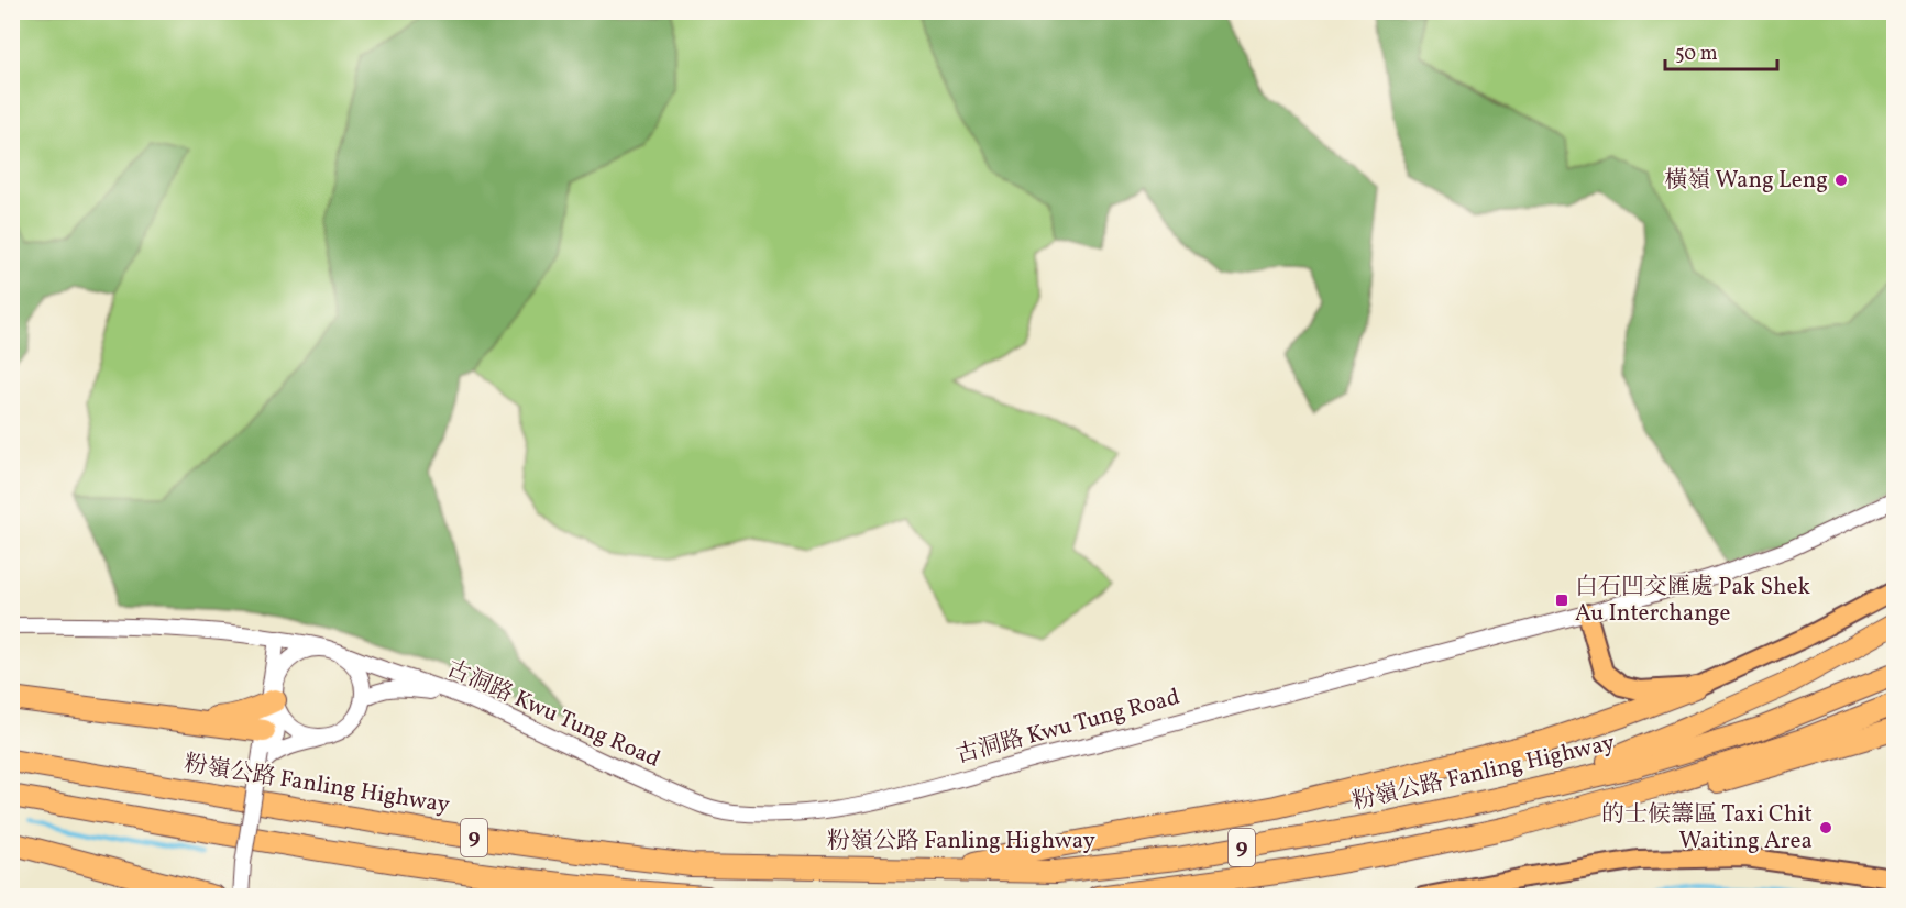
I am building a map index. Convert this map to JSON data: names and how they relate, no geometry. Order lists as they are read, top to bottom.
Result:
{
  "streets": {
    "highway": ["粉嶺公路 Fanling Highway", "9"],
    "street": ["古洞路 Kwu Tung Road"]
  },
  "places": {
    "other": ["橫嶺 Wang Leng", "的士候籌區 Taxi Chit Waiting Area"],
    "transit": ["白石凹交匯處 Pak Shek Au Interchange"]
  },
  "scale_bar": "50 m"
}
